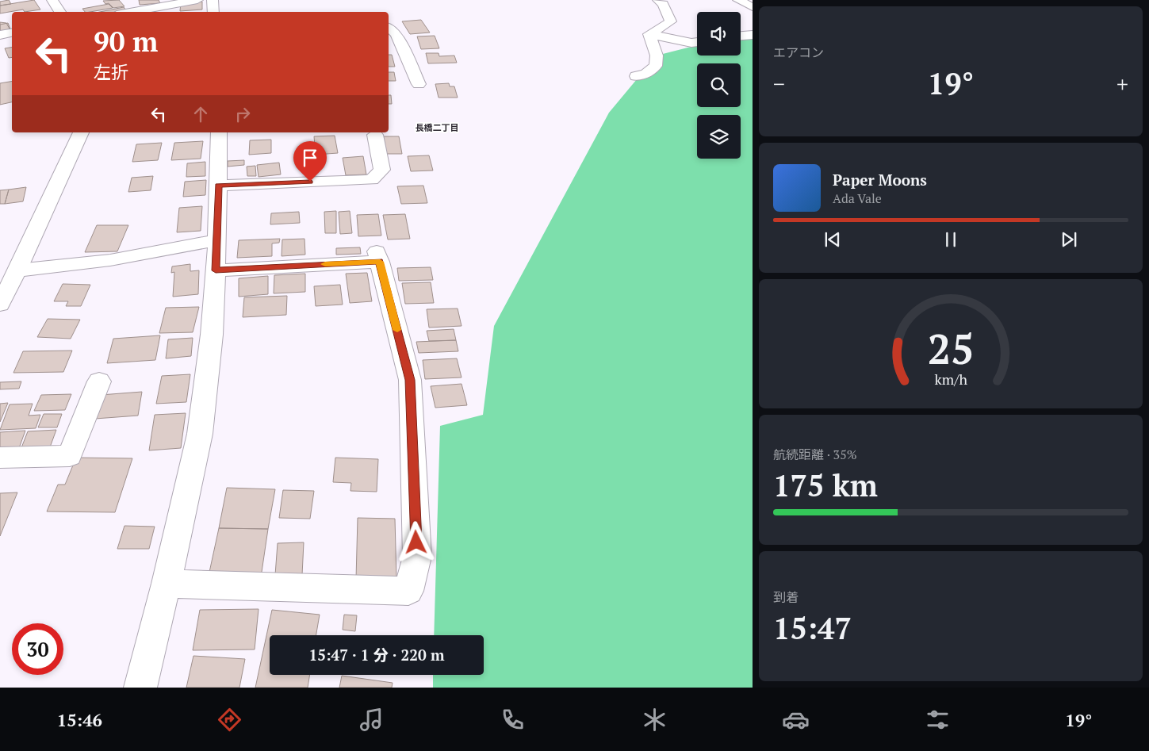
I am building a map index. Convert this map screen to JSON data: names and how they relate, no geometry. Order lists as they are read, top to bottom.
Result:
{
  "districts": ["長橋二丁目"],
  "page": {
    "tile": [
      "エアコン",
      ["航続距離 · 35%", "175 km"],
      ["到着", "15:47"]
    ],
    "turn": ["90 m", "左折"],
    "heat": ["−", "19°", "+"],
    "song": ["Paper Moons", "Ada Vale"],
    "limit": "30",
    "trip": "15:47 · 1 分 · 220 m",
    "tabs": ["15:46", "19°"],
    "gauge": ["25", "km/h"]
  }
}
